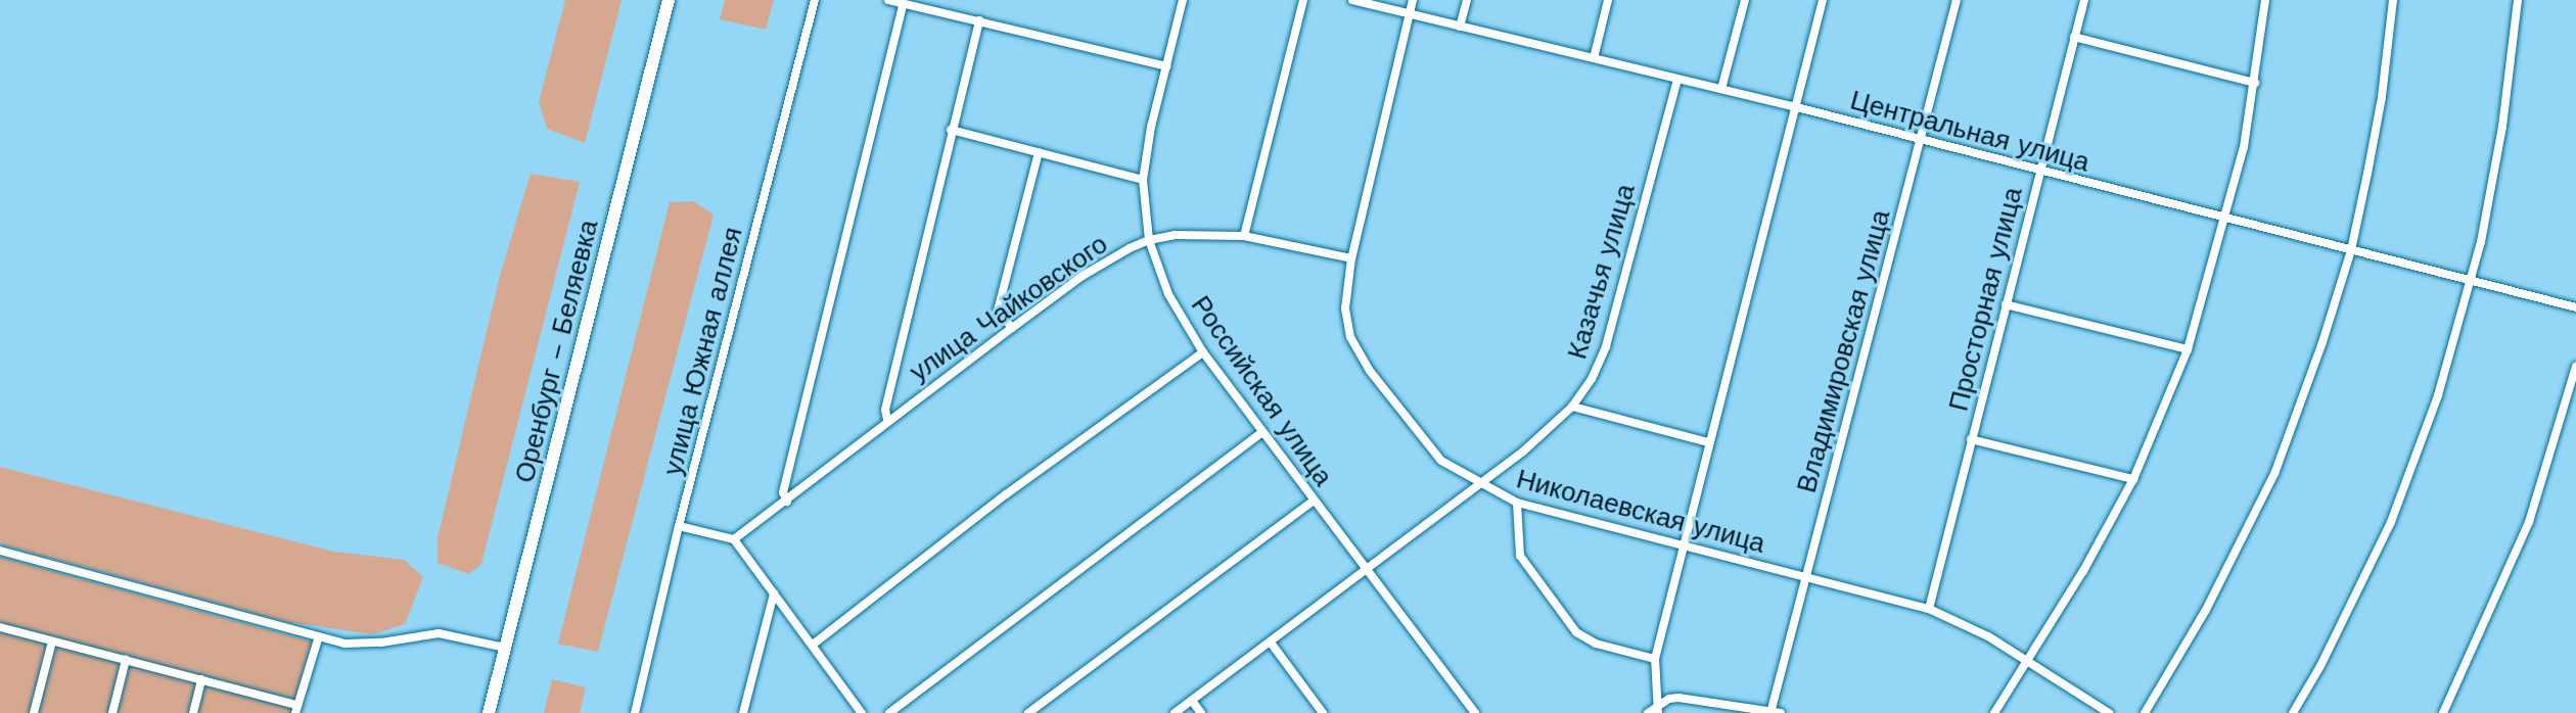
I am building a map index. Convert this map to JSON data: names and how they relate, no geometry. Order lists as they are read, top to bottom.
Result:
{
  "streets": {
    "main road": ["Оренбург – Беляевка"],
    "street": [
      "Центральная улица",
      "Казачья улица",
      "Просторная улица",
      "улица Чайковского",
      "улица Южная аллея",
      "Владимировская улица",
      "Российская улица",
      "Николаевская улица"
    ]
  },
  "crossings": [
    ["Центральная улица", "Казачья улица"],
    ["Центральная улица", "Просторная улица"],
    ["Центральная улица", "Владимировская улица"],
    ["Центральная улица", "Николаевская улица"],
    ["Казачья улица", "Российская улица"],
    ["Казачья улица", "Николаевская улица"],
    ["Просторная улица", "Николаевская улица"],
    ["улица Чайковского", "Российская улица"],
    ["улица Чайковского", "Николаевская улица"],
    ["Владимировская улица", "Николаевская улица"]
  ]
}
